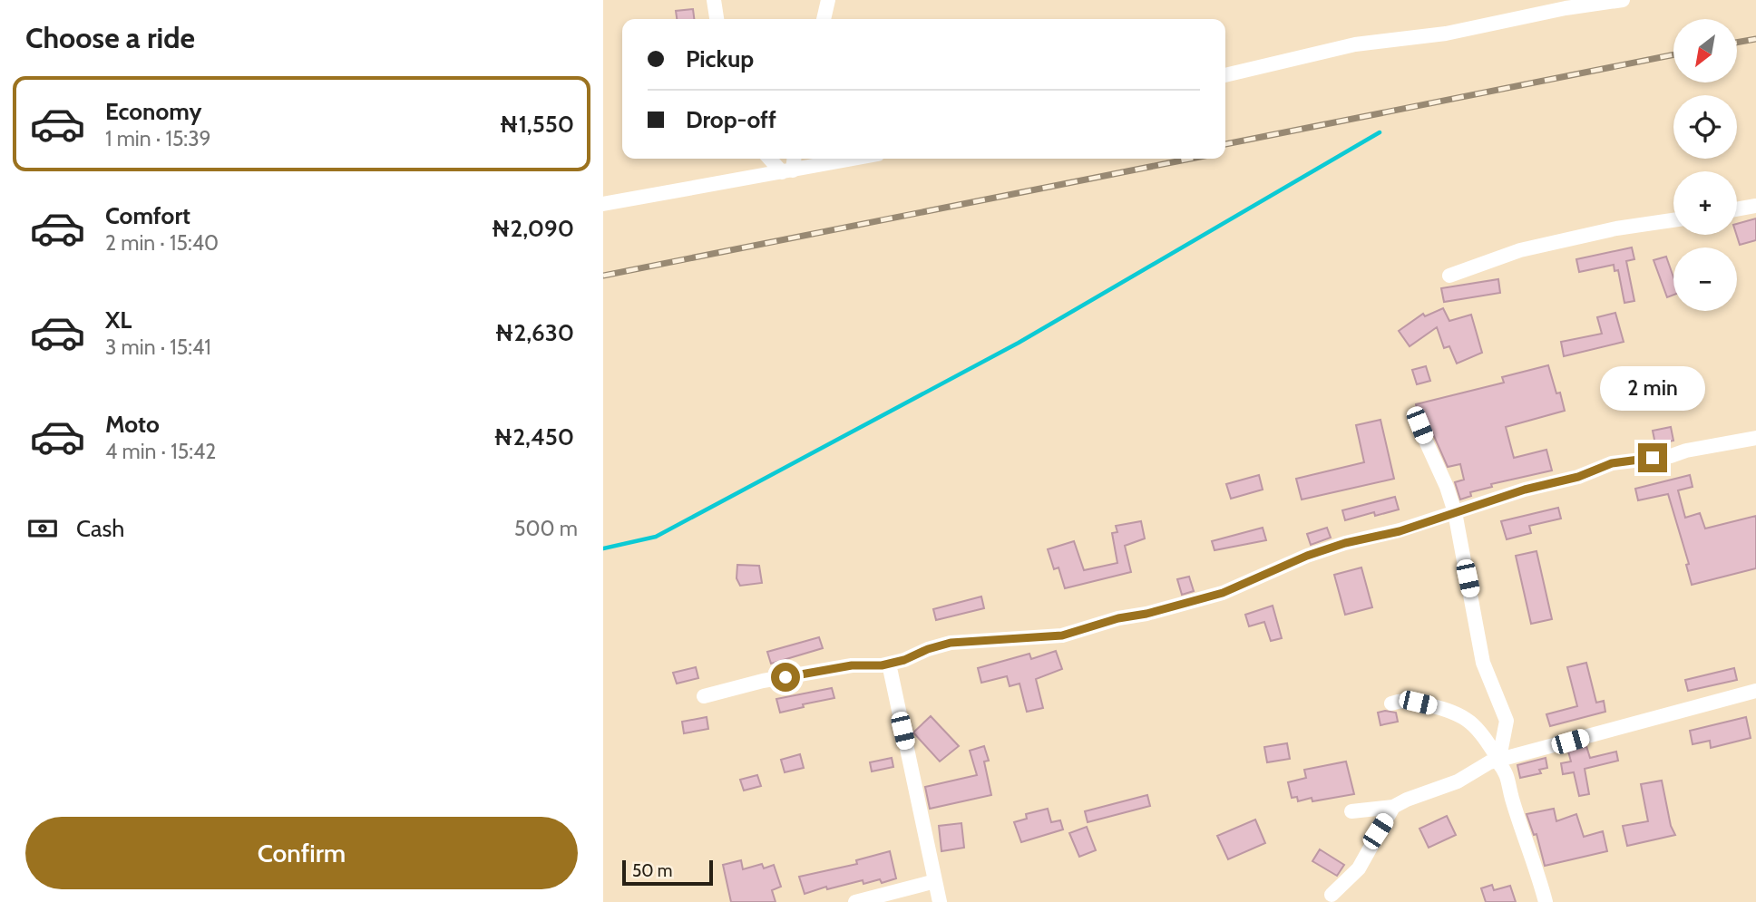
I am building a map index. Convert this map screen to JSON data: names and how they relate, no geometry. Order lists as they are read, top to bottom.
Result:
{
  "scale_bar": "50 m",
  "north": "bottom left",
  "page": {
    "heading": "Choose a ride",
    "map_buttons": ["+", "−"],
    "banner": ["Pickup", "Drop-off"],
    "list": [
      {
        "name": "Economy",
        "note": "1 min · 15:39",
        "value": "₦1,550"
      },
      {
        "name": "Comfort",
        "note": "2 min · 15:40",
        "value": "₦2,090"
      },
      {
        "name": "XL",
        "note": "3 min · 15:41",
        "value": "₦2,630"
      },
      {
        "name": "Moto",
        "note": "4 min · 15:42",
        "value": "₦2,450"
      }
    ],
    "bubble": "2 min",
    "pay": ["Cash", "500 m"],
    "buttons": "Confirm",
    "scale": "50 m"
  }
}
